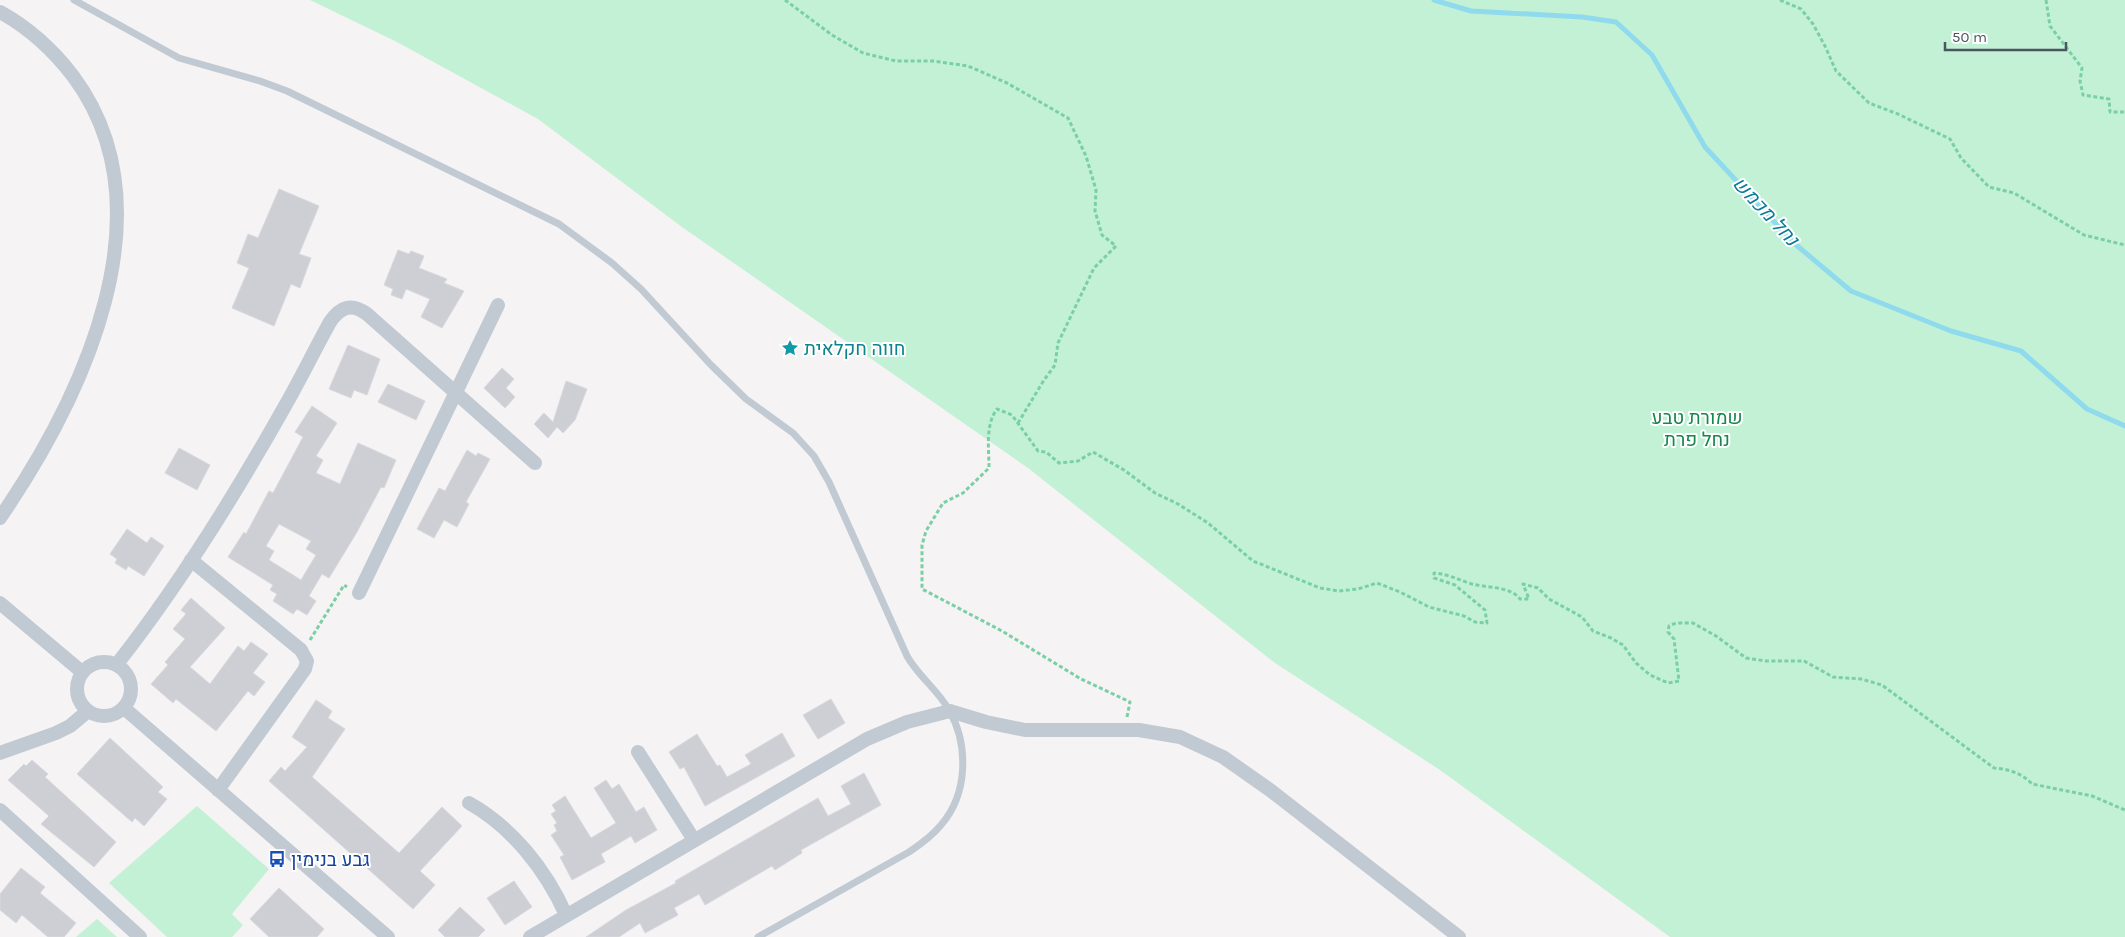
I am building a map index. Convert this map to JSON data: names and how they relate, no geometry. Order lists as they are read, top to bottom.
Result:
{
  "water": ["נחל מכמש"],
  "parks": ["שמורת טבע נחל פרת"],
  "places": {
    "place": ["חווה חקלאית"],
    "bus stop": ["גבע בנימין"]
  },
  "scale_bar": "50 m"
}
